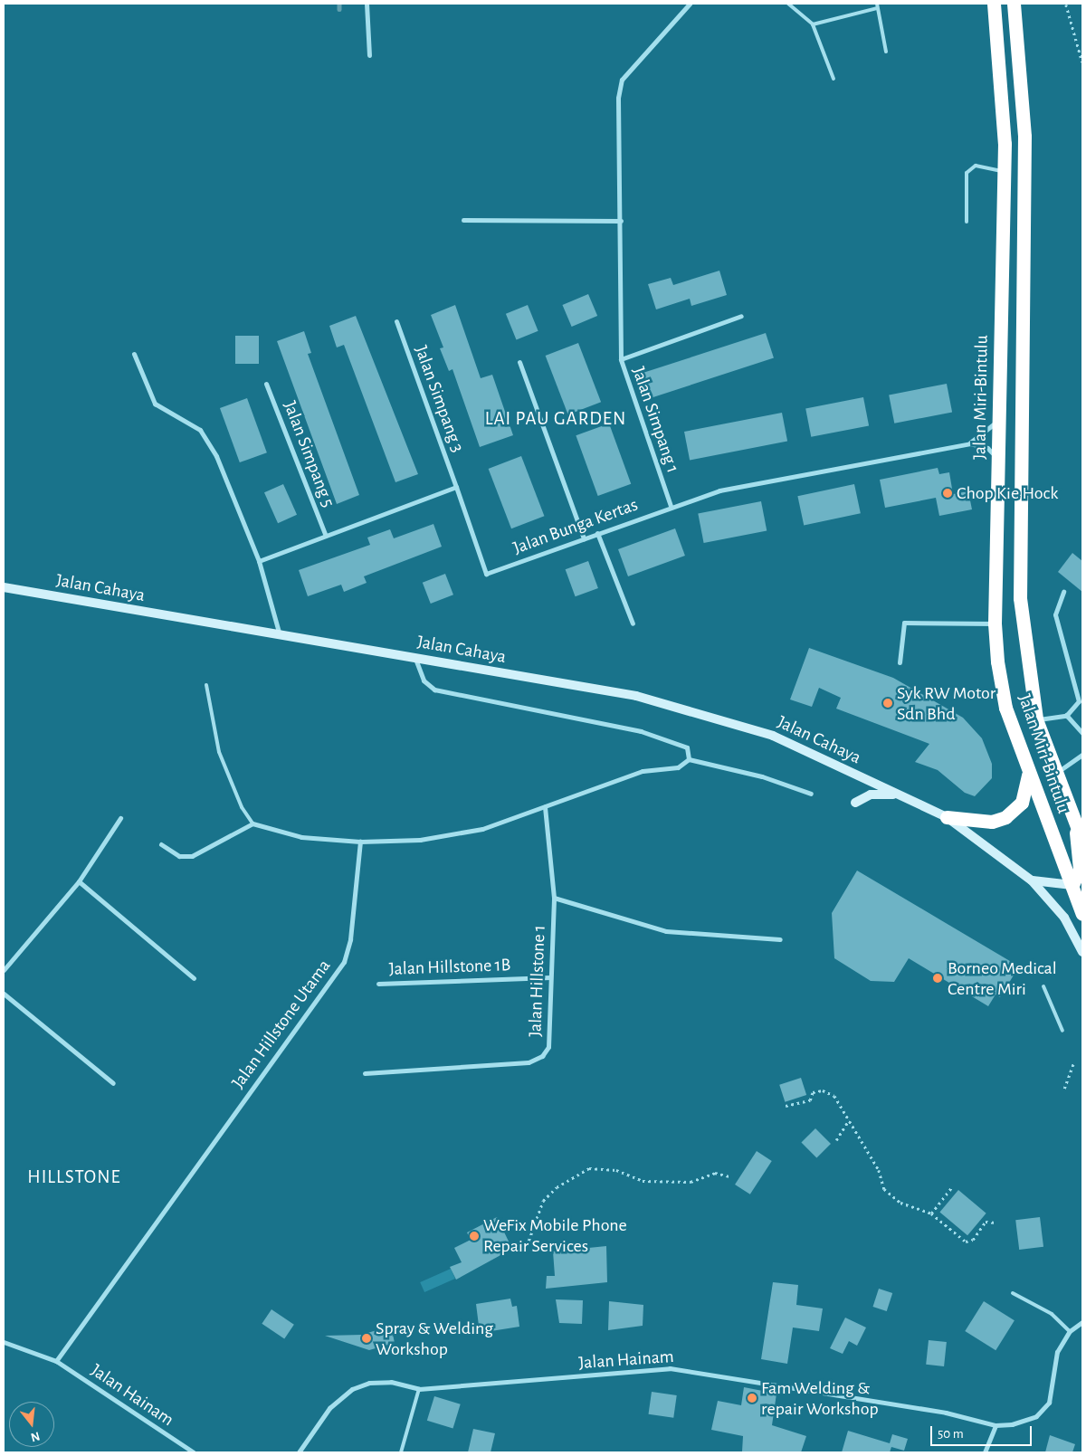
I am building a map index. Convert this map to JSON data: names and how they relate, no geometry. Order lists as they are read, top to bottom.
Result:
{
  "streets": {
    "highway": ["Jalan Miri-Bintulu"],
    "street": [
      "Jalan Simpang 3",
      "Jalan Simpang 1",
      "Jalan Simpang 5",
      "Jalan Bunga Kertas",
      "Jalan Cahaya",
      "Jalan Hillstone 1B",
      "Jalan Hillstone 1",
      "Jalan Hillstone Utama",
      "Jalan Hainam"
    ]
  },
  "crossings": [
    ["Jalan Miri-Bintulu", "Jalan Bunga Kertas"],
    ["Jalan Simpang 3", "Jalan Bunga Kertas"],
    ["Jalan Simpang 1", "Jalan Bunga Kertas"],
    ["Jalan Hillstone 1B", "Jalan Hillstone 1"],
    ["Jalan Hillstone Utama", "Jalan Hainam"]
  ],
  "districts": ["LAI PAU GARDEN", "HILLSTONE"],
  "places": [
    "Chop Kie Hock",
    "Syk RW Motor Sdn Bhd",
    "Borneo Medical Centre Miri",
    "WeFix Mobile Phone Repair Services",
    "Spray & Welding Workshop",
    "Fam Welding & repair Workshop"
  ],
  "scale_bar": "50 m",
  "north": "bottom"
}
